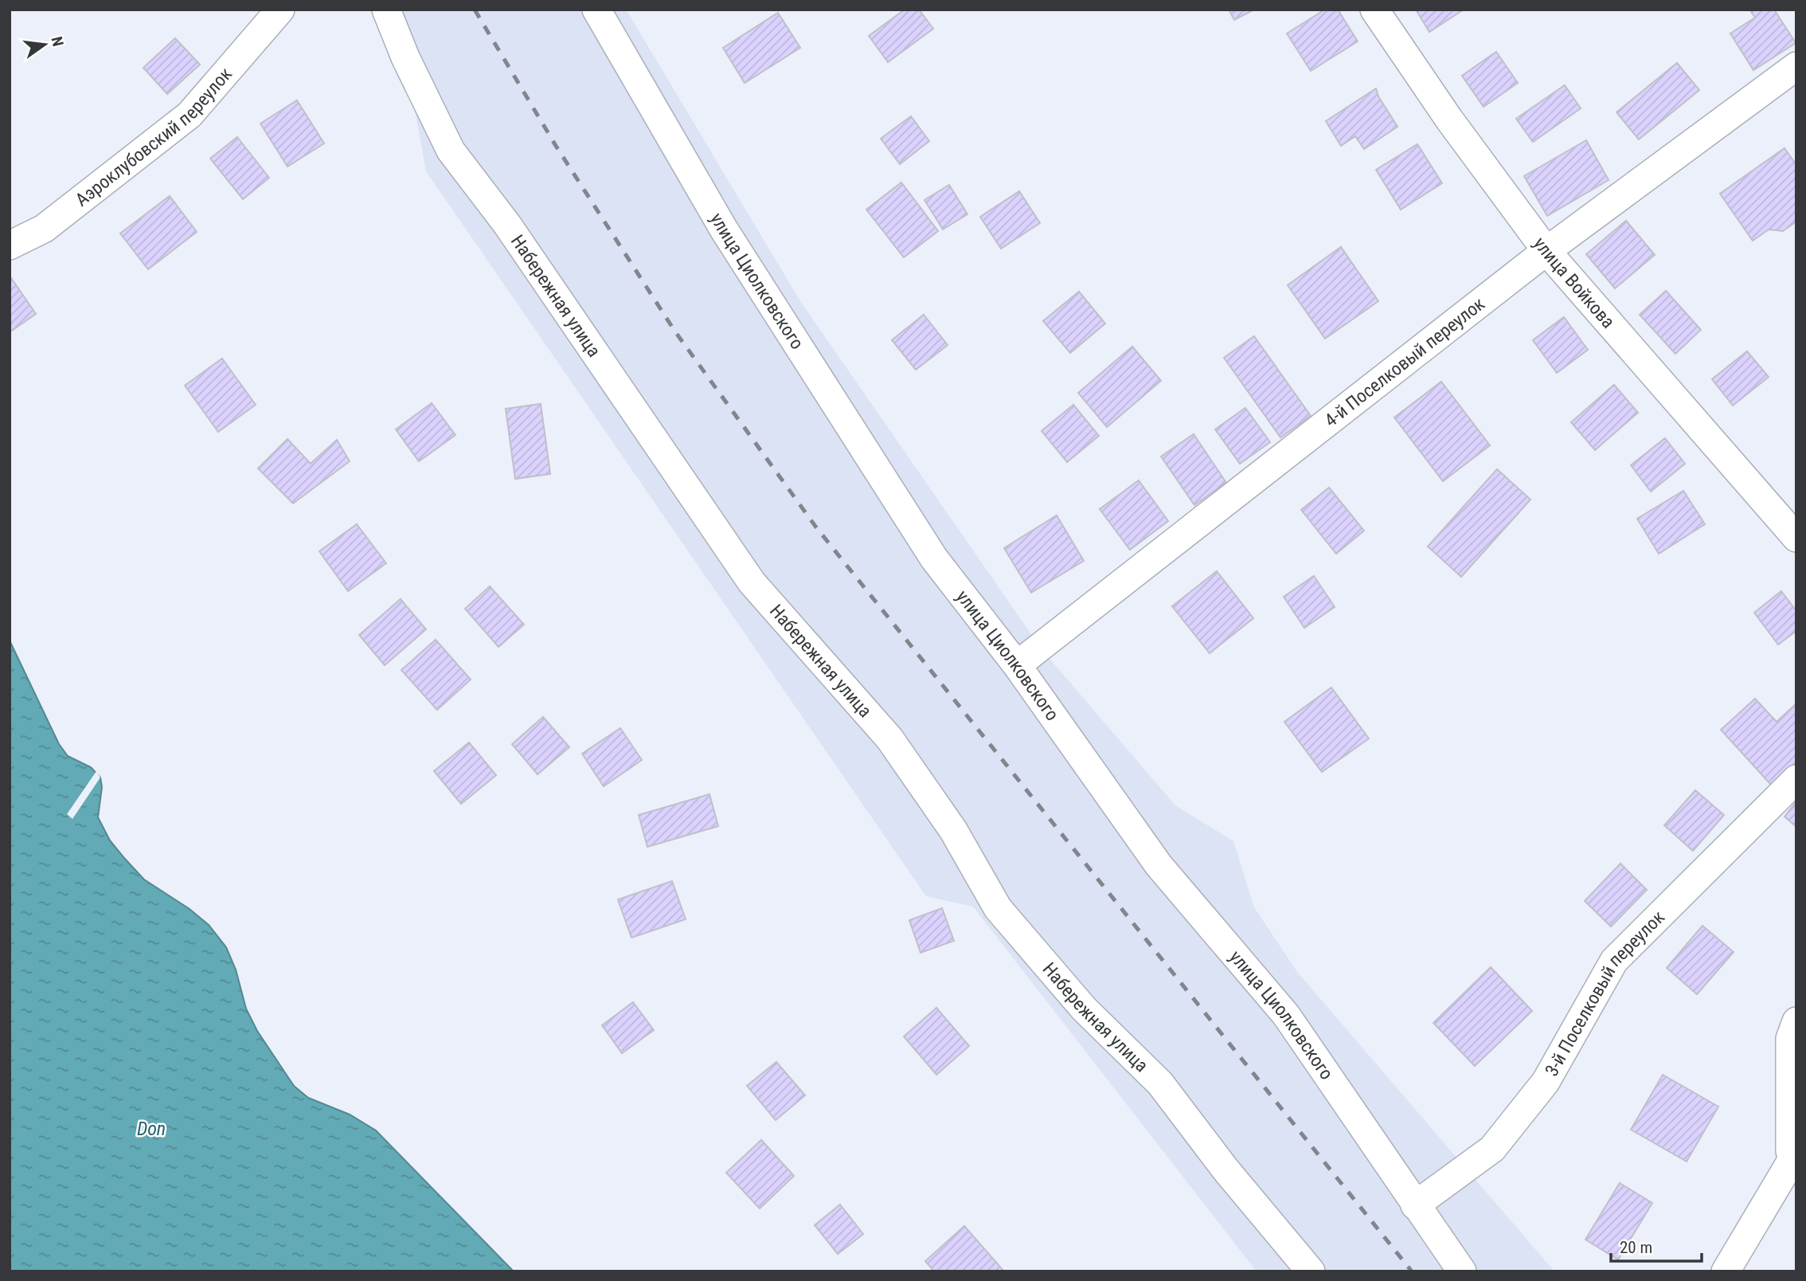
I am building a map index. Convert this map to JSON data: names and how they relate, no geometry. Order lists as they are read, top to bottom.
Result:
{
  "streets": {
    "street": [
      "Аэроклубовский переулок",
      "улица Циолковского",
      "улица Войкова",
      "Набережная улица",
      "4-й Поселковый переулок",
      "3-й Поселковый переулок"
    ]
  },
  "crossings": [
    ["улица Циолковского", "4-й Поселковый переулок"],
    ["улица Циолковского", "3-й Поселковый переулок"],
    ["улица Войкова", "4-й Поселковый переулок"]
  ],
  "water": ["Don"],
  "scale_bar": "20 m",
  "north": "right"
}
